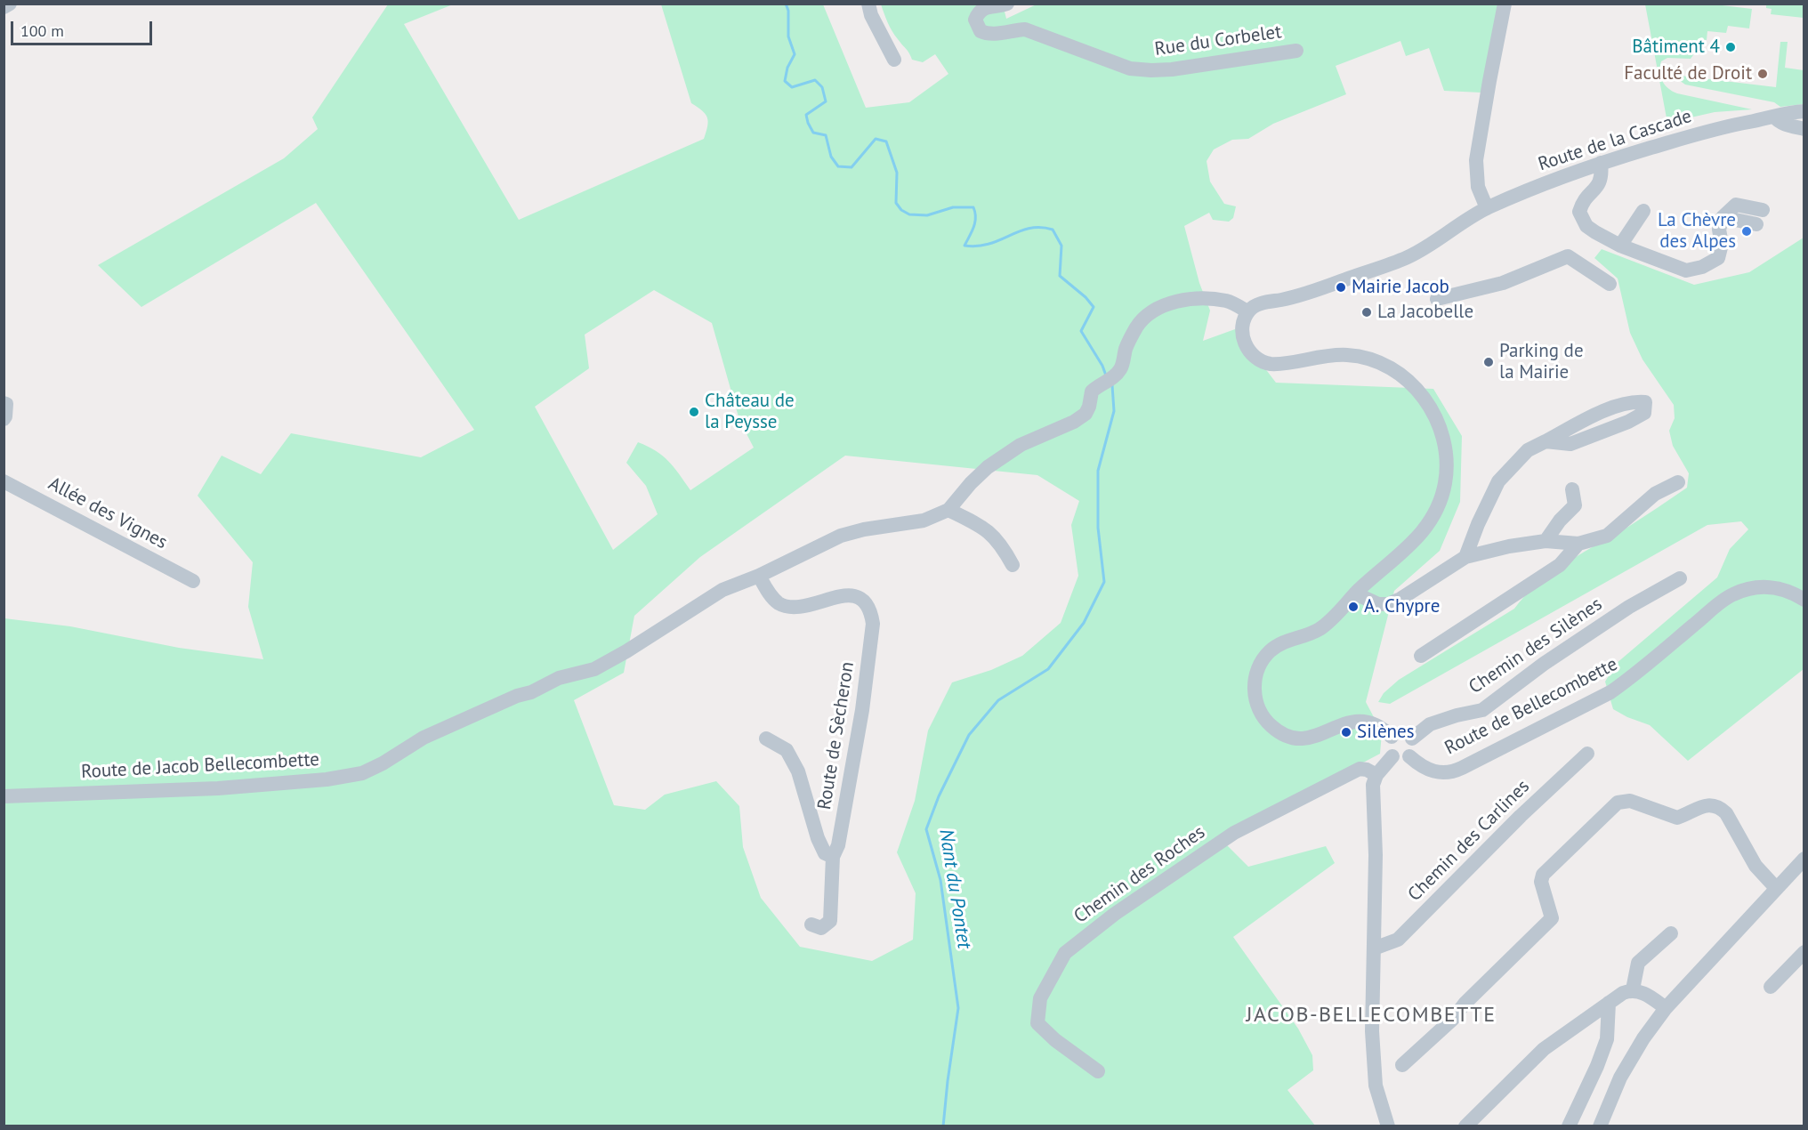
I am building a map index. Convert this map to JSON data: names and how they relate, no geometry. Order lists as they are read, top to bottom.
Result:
{
  "streets": {
    "street": [
      "Rue du Corbelet",
      "Route de la Cascade",
      "Allée des Vignes",
      "Chemin des Silènes",
      "Route de Bellecombette",
      "Route de Sècheron",
      "Route de Jacob Bellecombette",
      "Chemin des Carlines",
      "Chemin des Roches"
    ]
  },
  "crossings": [
    ["Chemin des Silènes", "Route de Bellecombette"],
    ["Route de Sècheron", "Route de Jacob Bellecombette"]
  ],
  "districts": ["JACOB-BELLECOMBETTE"],
  "water": ["Nant du Pontet"],
  "places": [
    "Bâtiment 4",
    "Faculté de Droit",
    "La Chèvre des Alpes",
    "Mairie Jacob",
    "La Jacobelle",
    "Parking de la Mairie",
    "Château de la Peysse",
    "A. Chypre",
    "Silènes"
  ],
  "scale_bar": "100 m"
}
